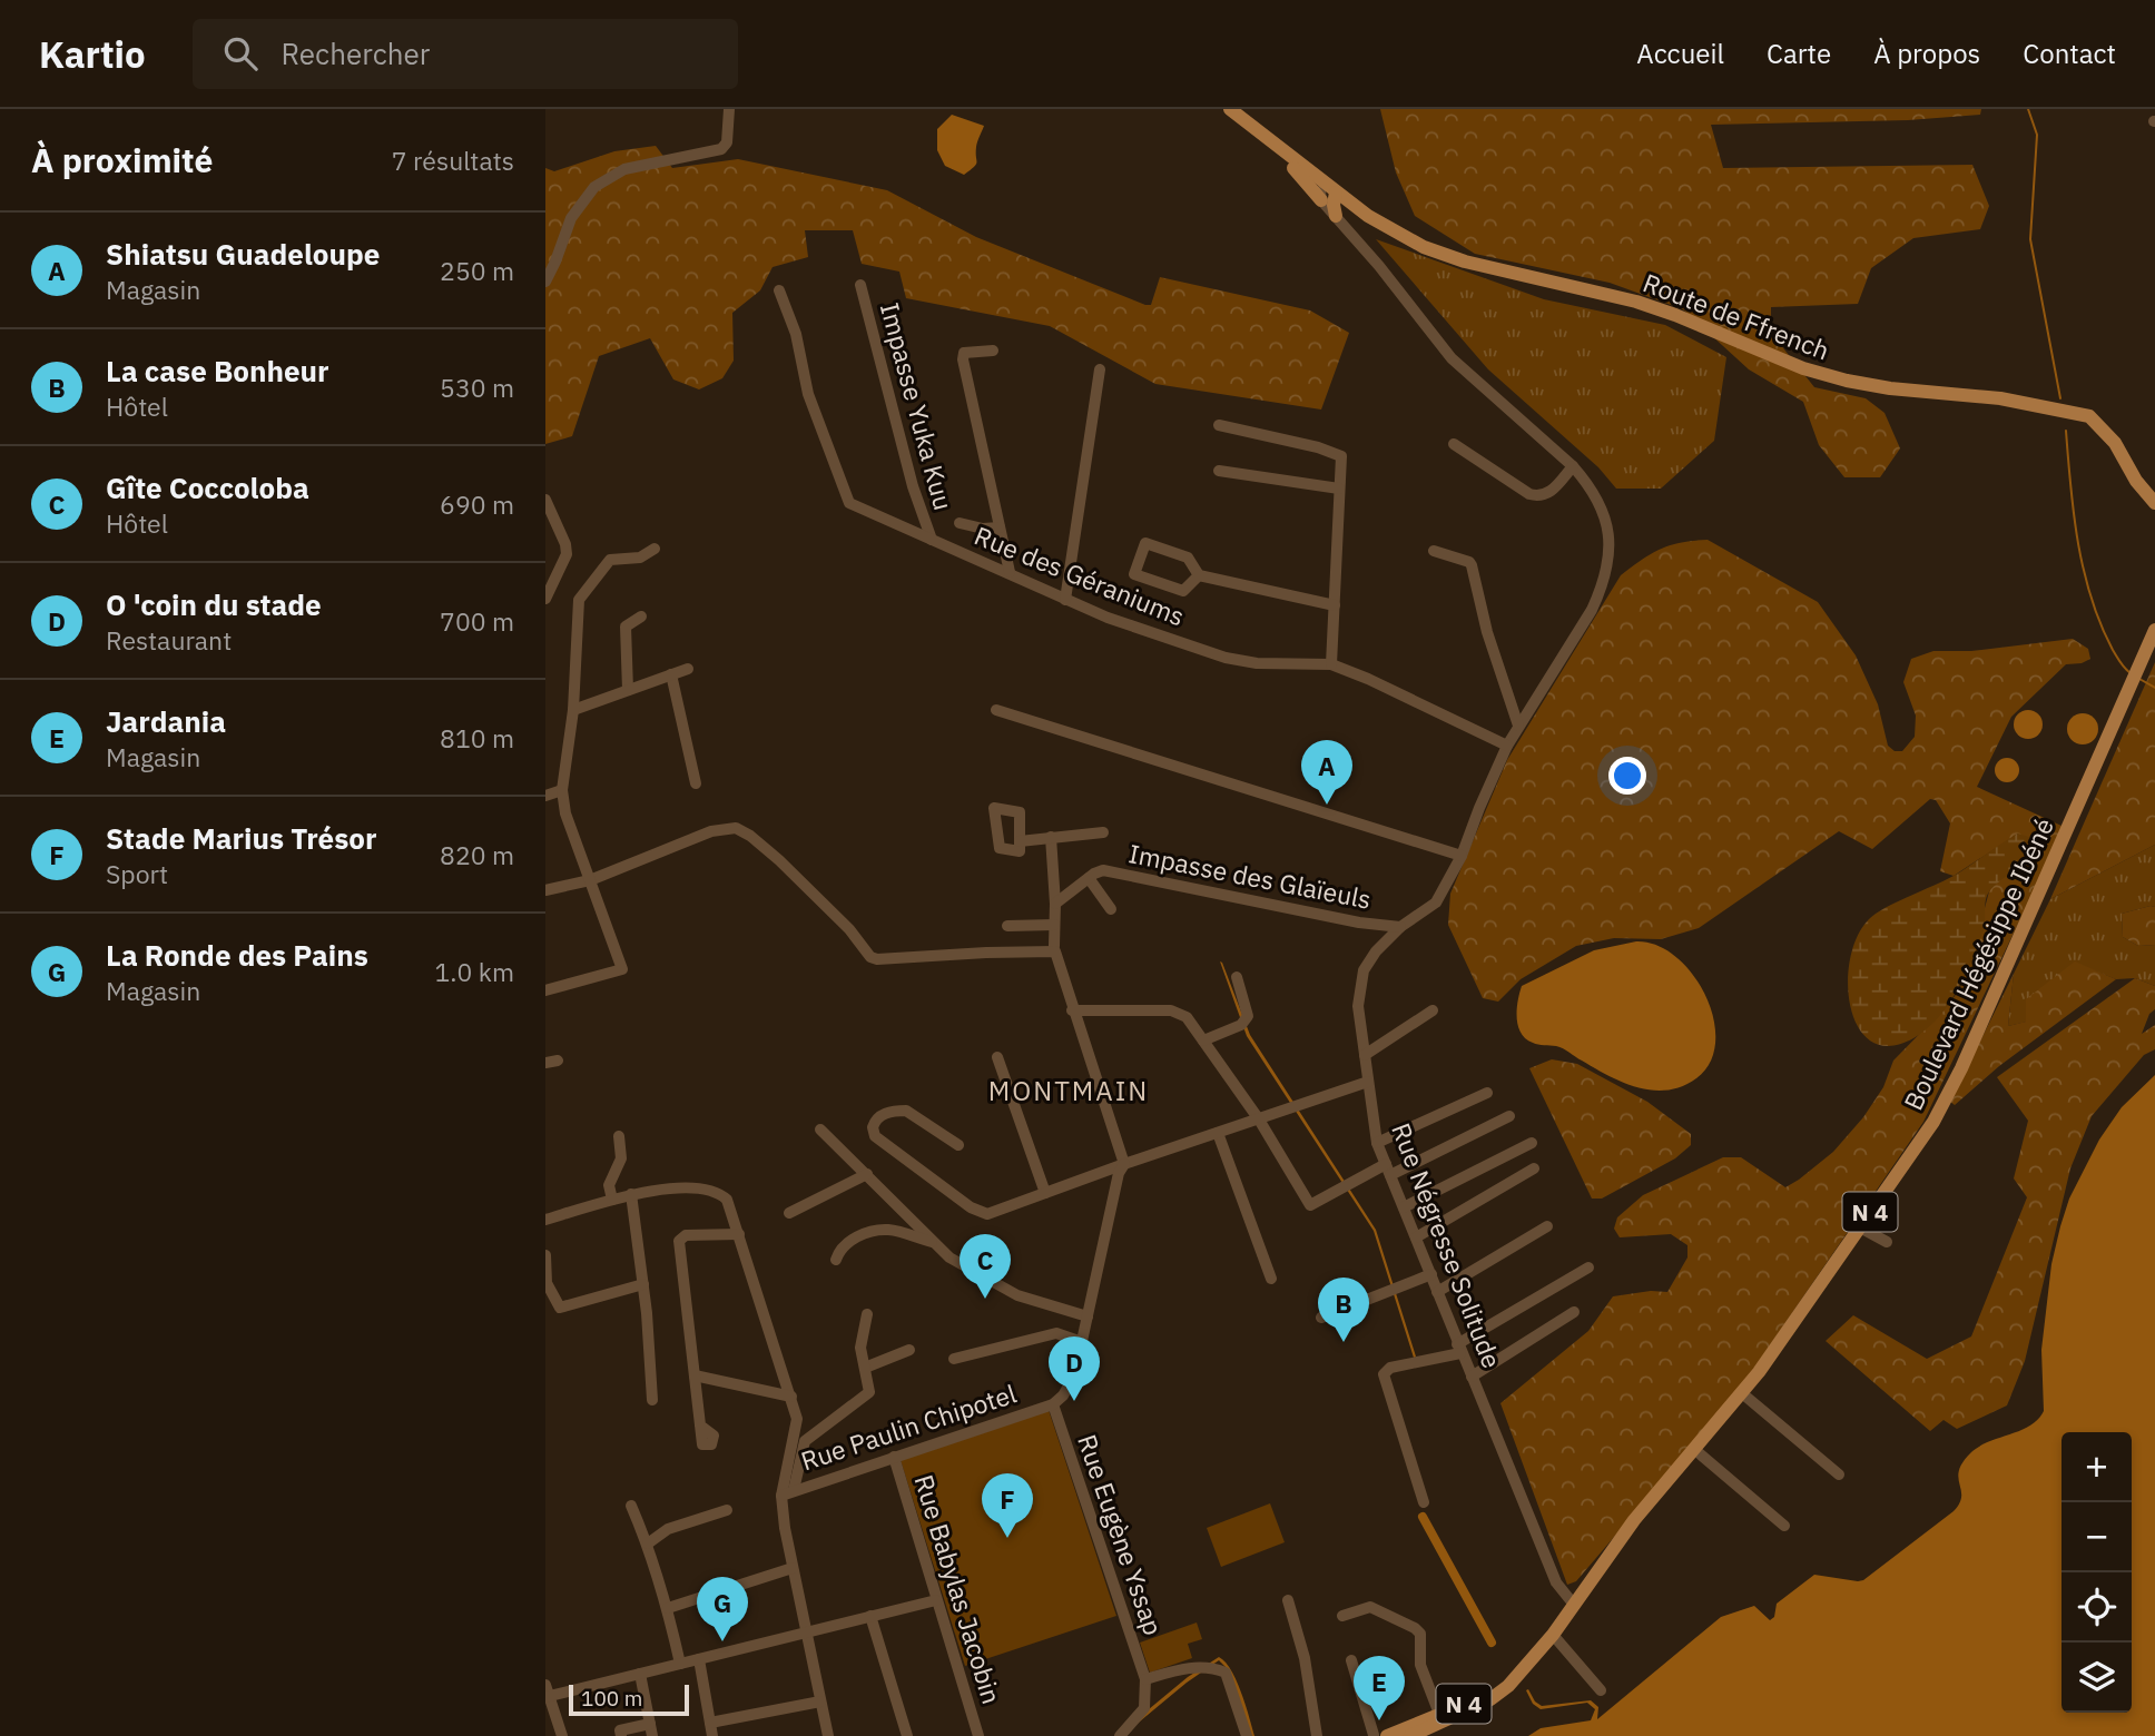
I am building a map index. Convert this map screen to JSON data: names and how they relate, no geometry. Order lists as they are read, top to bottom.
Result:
{
  "streets": {
    "main road": ["Route de Ffrench", "Boulevard Hégésippe Ibéné", "N 4"],
    "street": [
      "Impasse Yuka Kuu",
      "Rue des Géraniums",
      "Impasse des Glaïeuls",
      "Rue Négresse Solitude",
      "Rue Paulin Chipotel",
      "Rue Eugène Yssap",
      "Rue Babylas Jacobin"
    ]
  },
  "crossings": [
    ["Impasse Yuka Kuu", "Rue des Géraniums"],
    ["Rue des Géraniums", "Rue Négresse Solitude"],
    ["Impasse des Glaïeuls", "Rue Négresse Solitude"],
    ["Boulevard Hégésippe Ibéné", "Rue Négresse Solitude"],
    ["Rue Paulin Chipotel", "Rue Eugène Yssap"],
    ["Rue Paulin Chipotel", "Rue Babylas Jacobin"]
  ],
  "districts": ["MONTMAIN"],
  "scale_bar": "100 m",
  "page": {
    "header": "Kartio",
    "search": "Rechercher",
    "nav": [
      "Accueil",
      "Carte",
      "À propos",
      "Contact"
    ],
    "heading": ["À proximité", "7 résultats"],
    "list": [
      {
        "mark": "A",
        "name": "Shiatsu Guadeloupe",
        "note": "Magasin",
        "value": "250 m"
      },
      {
        "mark": "B",
        "name": "La case Bonheur",
        "note": "Hôtel",
        "value": "530 m"
      },
      {
        "mark": "C",
        "name": "Gîte Coccoloba",
        "note": "Hôtel",
        "value": "690 m"
      },
      {
        "mark": "D",
        "name": "O 'coin du stade",
        "note": "Restaurant",
        "value": "700 m"
      },
      {
        "mark": "E",
        "name": "Jardania",
        "note": "Magasin",
        "value": "810 m"
      },
      {
        "mark": "F",
        "name": "Stade Marius Trésor",
        "note": "Sport",
        "value": "820 m"
      },
      {
        "mark": "G",
        "name": "La Ronde des Pains",
        "note": "Magasin",
        "value": "1.0 km"
      }
    ],
    "pins": [
      "A",
      "C",
      "B",
      "D",
      "F",
      "G",
      "E"
    ],
    "map_buttons": ["+", "−"],
    "scale": "100 m"
  }
}
